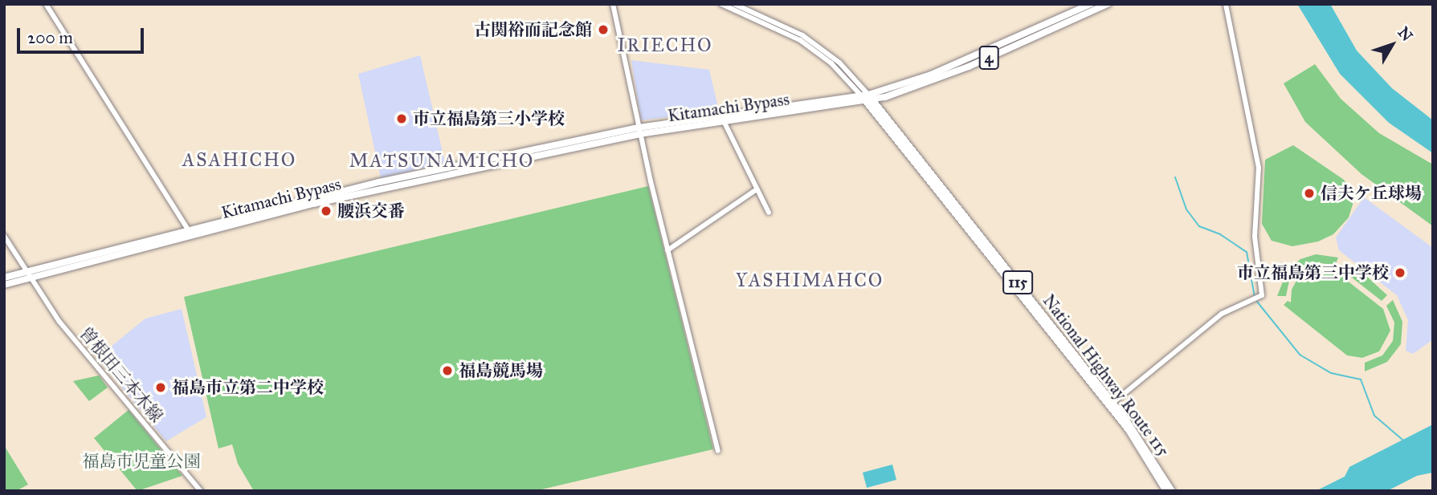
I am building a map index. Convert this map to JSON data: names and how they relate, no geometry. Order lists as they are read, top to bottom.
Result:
{
  "streets": {
    "highway": [
      "4",
      "Kitamachi Bypass",
      "115",
      "National Highway Route 115"
    ],
    "street": ["曽根田三本木線"]
  },
  "crossings": [
    ["4", "Kitamachi Bypass"],
    ["4", "National Highway Route 115"],
    ["Kitamachi Bypass", "曽根田三本木線"],
    ["Kitamachi Bypass", "National Highway Route 115"]
  ],
  "districts": [
    "IRIECHO",
    "ASAHICHO",
    "MATSUNAMICHO",
    "YASHIMAHCO"
  ],
  "parks": ["福島市児童公園"],
  "places": [
    "古関裕而記念館",
    "市立福島第三小学校",
    "信夫ケ丘球場",
    "腰浜交番",
    "市立福島第三中学校",
    "福島競馬場",
    "福島市立第二中学校"
  ],
  "scale_bar": "200 m",
  "north": "top right"
}
